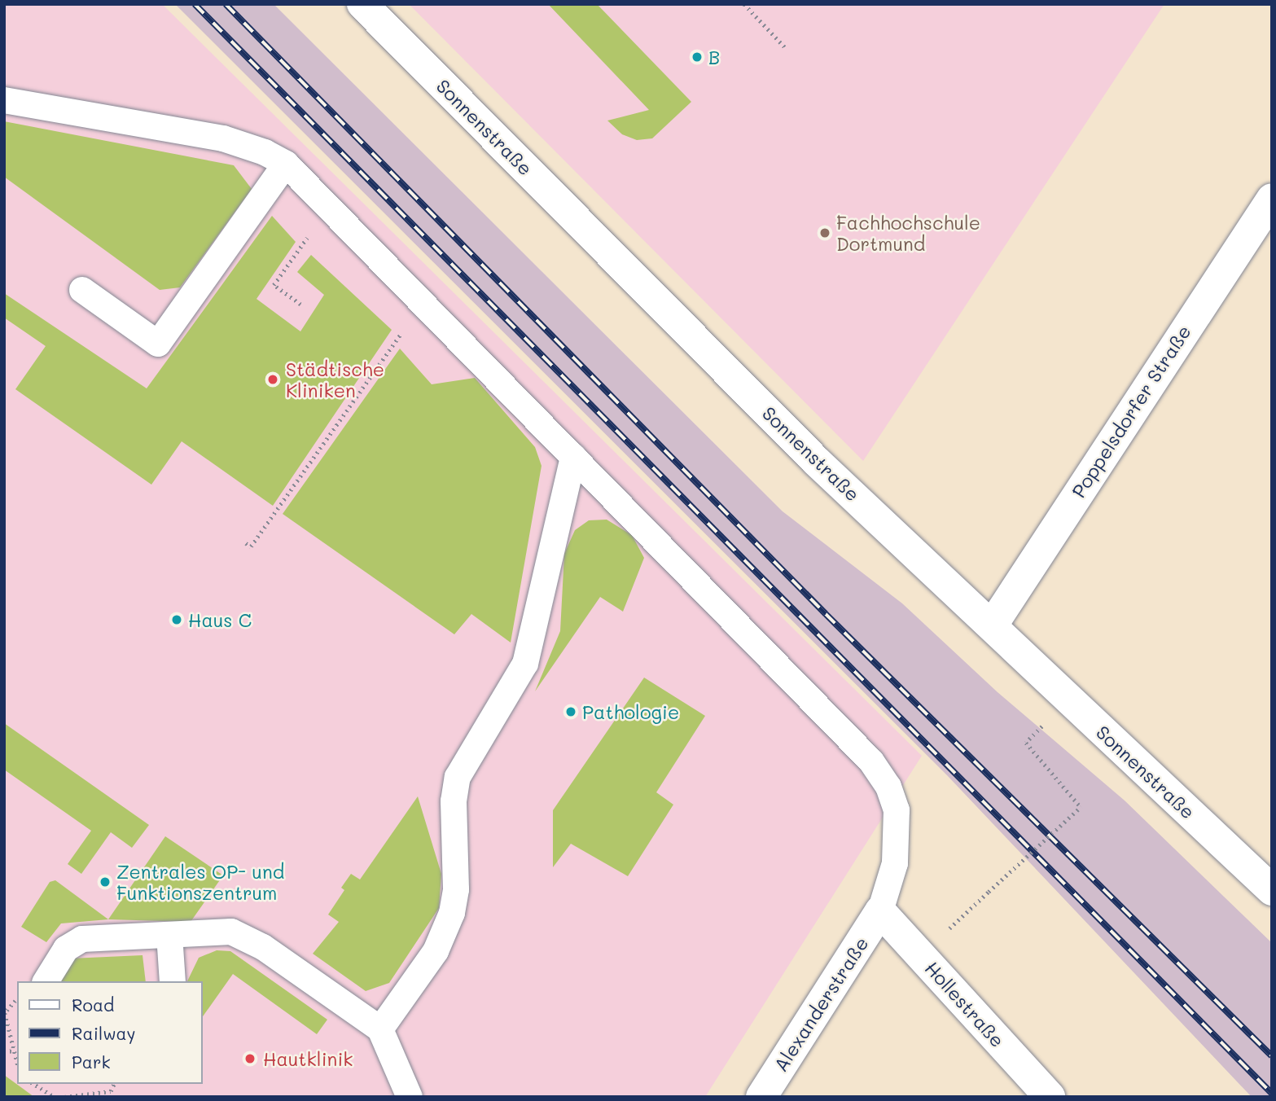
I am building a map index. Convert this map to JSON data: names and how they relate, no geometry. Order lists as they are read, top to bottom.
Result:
{
  "streets": {
    "street": [
      "Sonnenstraße",
      "Poppelsdorfer Straße",
      "Alexanderstraße",
      "Hollestraße"
    ]
  },
  "crossings": [
    ["Sonnenstraße", "Poppelsdorfer Straße"],
    ["Alexanderstraße", "Hollestraße"]
  ],
  "places": [
    "B",
    "Fachhochschule Dortmund",
    "Städtische Kliniken",
    "Haus C",
    "Pathologie",
    "Zentrales OP- und Funktionszentrum",
    "Hautklinik"
  ],
  "legend": ["Road", "Railway", "Park"]
}
